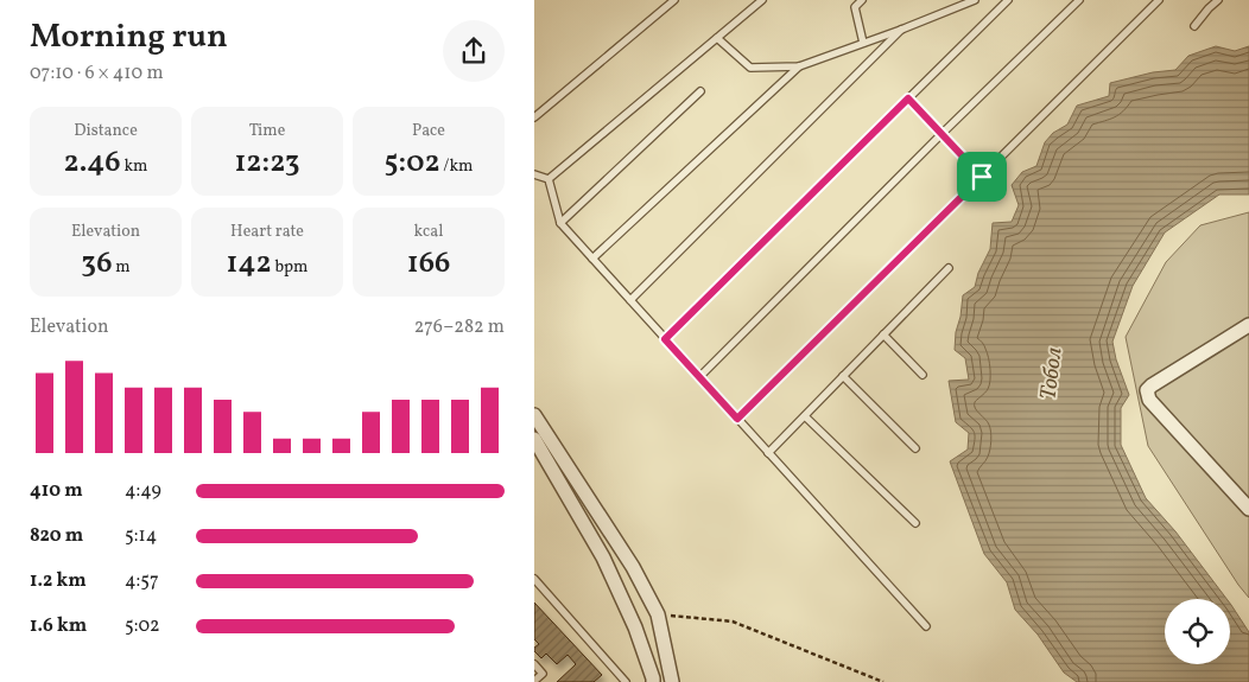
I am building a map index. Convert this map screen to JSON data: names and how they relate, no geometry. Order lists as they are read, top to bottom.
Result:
{
  "water": ["Тобол"],
  "page": {
    "heading": ["Morning run", "07:10 · 6 × 410 m"],
    "stats": [
      ["Distance", "2.46 km"],
      ["Time", "12:23"],
      ["Pace", "5:02 /km"],
      ["Elevation", "36 m"],
      ["Heart rate", "142 bpm"],
      ["kcal", "166"]
    ],
    "chart": ["Elevation", "276–282 m"],
    "list": [
      {
        "name": "410 m",
        "note": "4:49"
      },
      {
        "name": "820 m",
        "note": "5:14"
      },
      {
        "name": "1.2 km",
        "note": "4:57"
      },
      {
        "name": "1.6 km",
        "note": "5:02"
      }
    ]
  }
}
